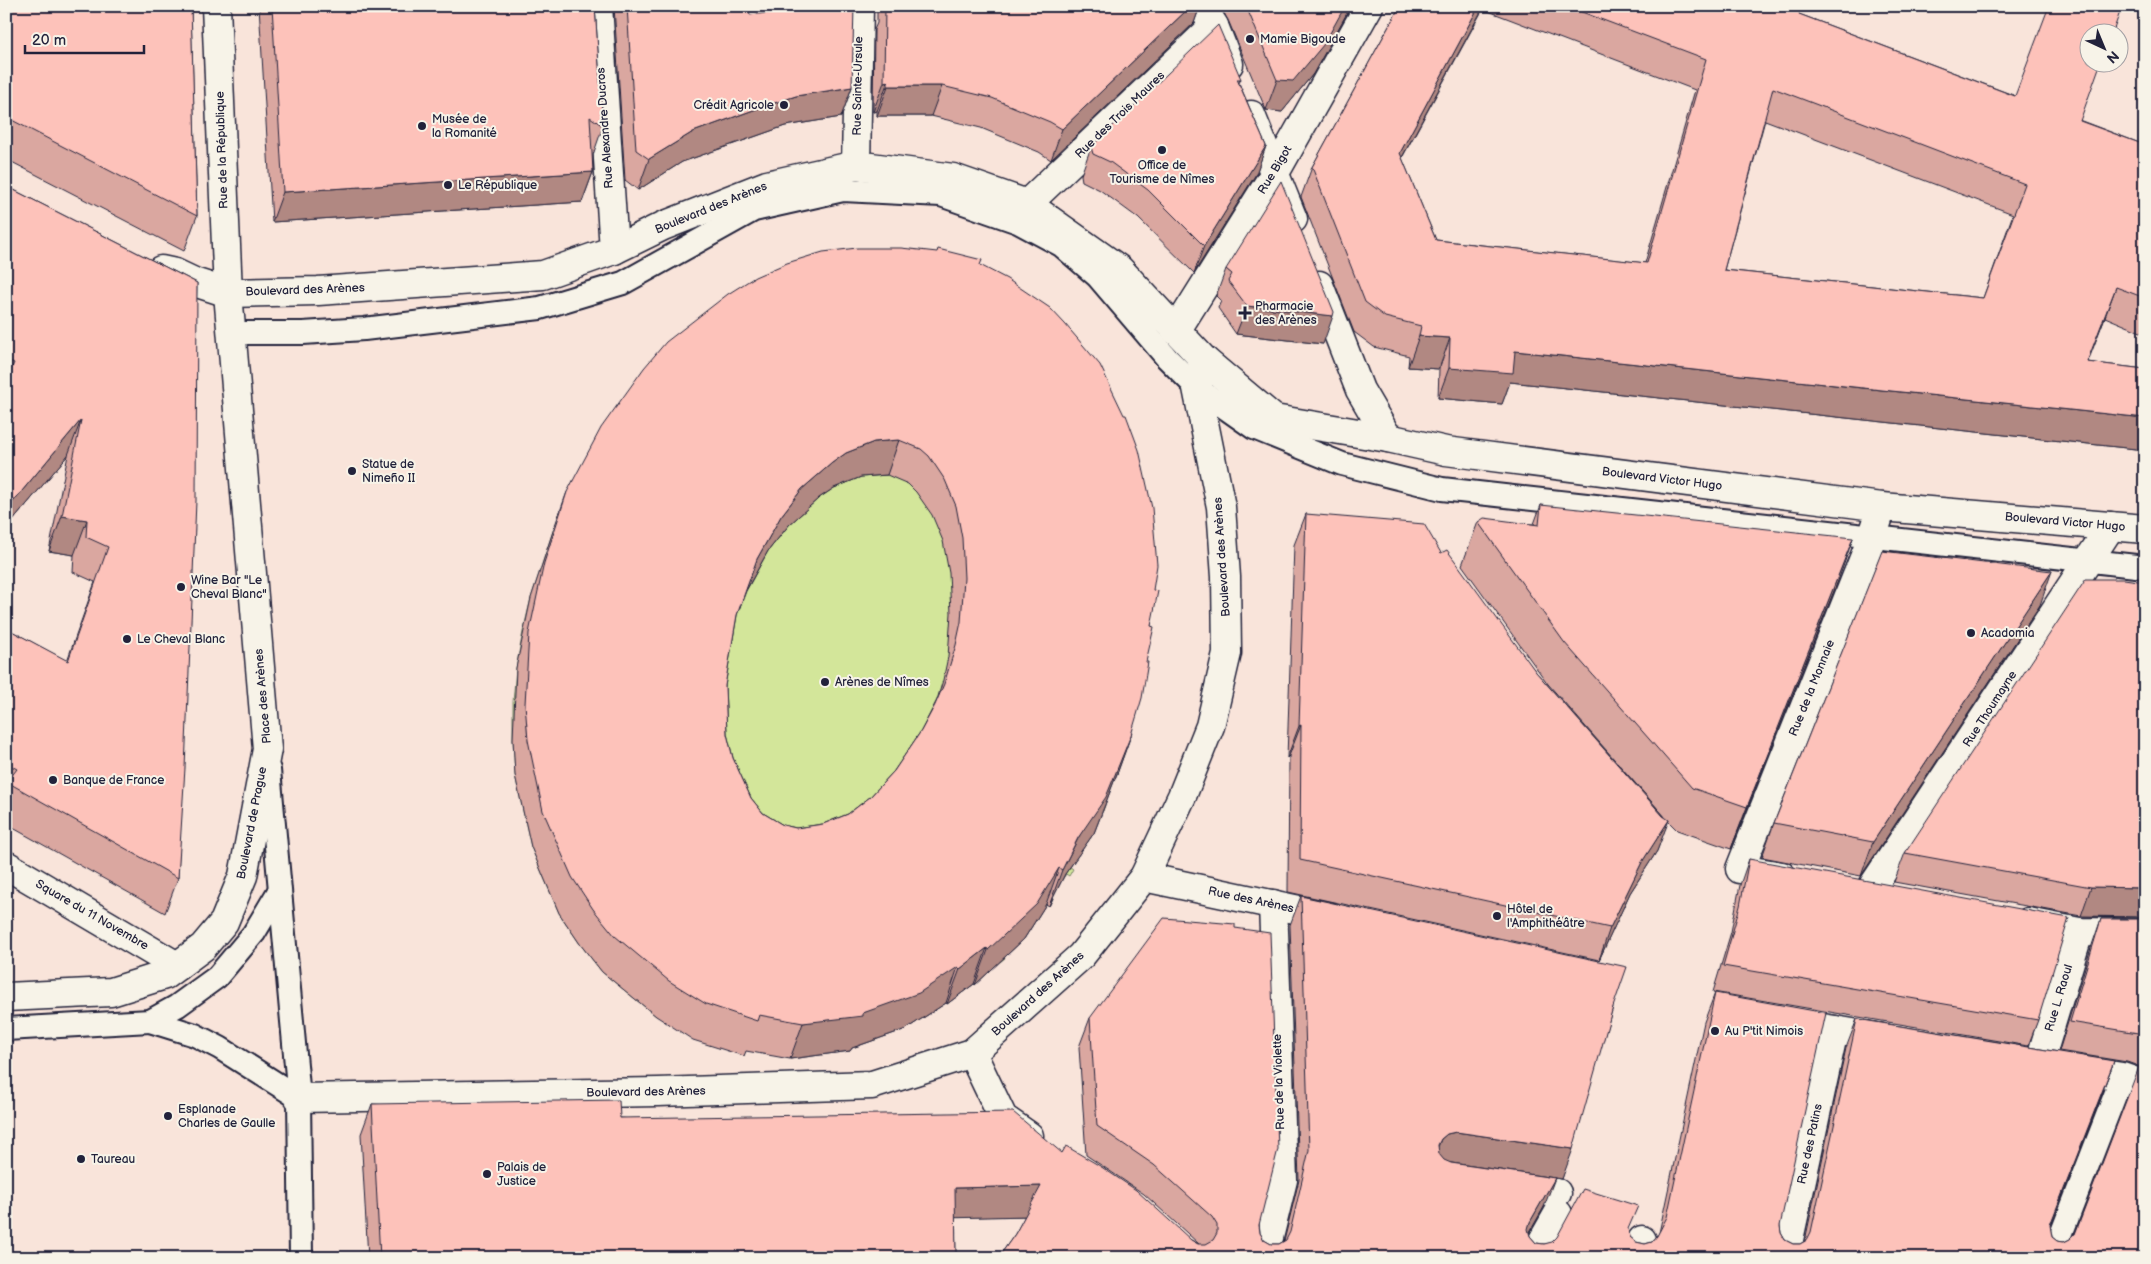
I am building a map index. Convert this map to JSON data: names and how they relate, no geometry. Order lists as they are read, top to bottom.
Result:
{
  "streets": {
    "street": [
      "Rue Sainte-Ursule",
      "Rue des Trois Maures",
      "Rue Alexandre Ducros",
      "Rue de la République",
      "Rue Bigot",
      "Boulevard des Arènes",
      "Boulevard Victor Hugo",
      "Rue de la Monnaie",
      "Place des Arènes",
      "Rue Thoumayne",
      "Boulevard de Prague",
      "Rue des Arènes",
      "Square du 11 Novembre",
      "Rue L. Raoul",
      "Rue de la Violette",
      "Rue des Patins"
    ]
  },
  "crossings": [
    ["Rue Sainte-Ursule", "Boulevard des Arènes"],
    ["Rue des Trois Maures", "Boulevard des Arènes"],
    ["Rue Alexandre Ducros", "Boulevard des Arènes"],
    ["Rue de la République", "Boulevard des Arènes"],
    ["Rue de la République", "Place des Arènes"],
    ["Rue Bigot", "Boulevard des Arènes"],
    ["Boulevard des Arènes", "Boulevard Victor Hugo"],
    ["Boulevard des Arènes", "Place des Arènes"],
    ["Boulevard des Arènes", "Rue des Arènes"],
    ["Boulevard Victor Hugo", "Rue de la Monnaie"],
    ["Boulevard Victor Hugo", "Rue Thoumayne"],
    ["Place des Arènes", "Boulevard de Prague"],
    ["Boulevard de Prague", "Square du 11 Novembre"],
    ["Rue des Arènes", "Rue de la Violette"]
  ],
  "places": {
    "other": [
      "Mamie Bigoude",
      "Crédit Agricole",
      "Musée de la Romanité",
      "Office de Tourisme de Nîmes",
      "Le République",
      "Statue de Nimeño II",
      "Wine Bar \"Le Cheval Blanc\"",
      "Acadomia",
      "Le Cheval Blanc",
      "Arènes de Nîmes",
      "Banque de France",
      "Hôtel de l'Amphithéâtre",
      "Au P'tit Nimois",
      "Esplanade Charles de Gaulle",
      "Taureau",
      "Palais de Justice"
    ],
    "health": ["Pharmacie des Arènes"]
  },
  "scale_bar": "20 m",
  "north": "bottom right"
}
